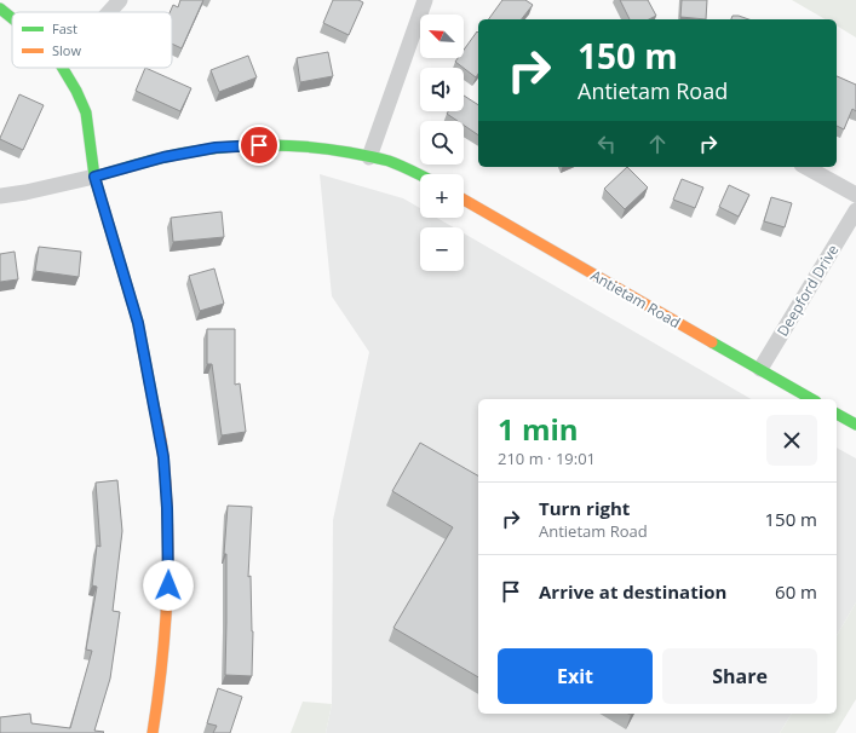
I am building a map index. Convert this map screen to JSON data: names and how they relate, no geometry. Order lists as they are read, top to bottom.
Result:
{
  "streets": {
    "street": ["Deepford Drive", "Antietam Road"]
  },
  "crossings": [
    ["Deepford Drive", "Antietam Road"]
  ],
  "legend": ["Fast", "Slow"],
  "north": "top left",
  "page": {
    "map_buttons": ["+", "−"],
    "turn": ["150 m", "Antietam Road"],
    "heading": ["1 min", "210 m · 19:01"],
    "list": [
      {
        "name": "Turn right",
        "note": "Antietam Road",
        "value": "150 m"
      },
      {
        "name": "Arrive at destination",
        "value": "60 m"
      }
    ],
    "buttons": ["Exit", "Share"]
  }
}
